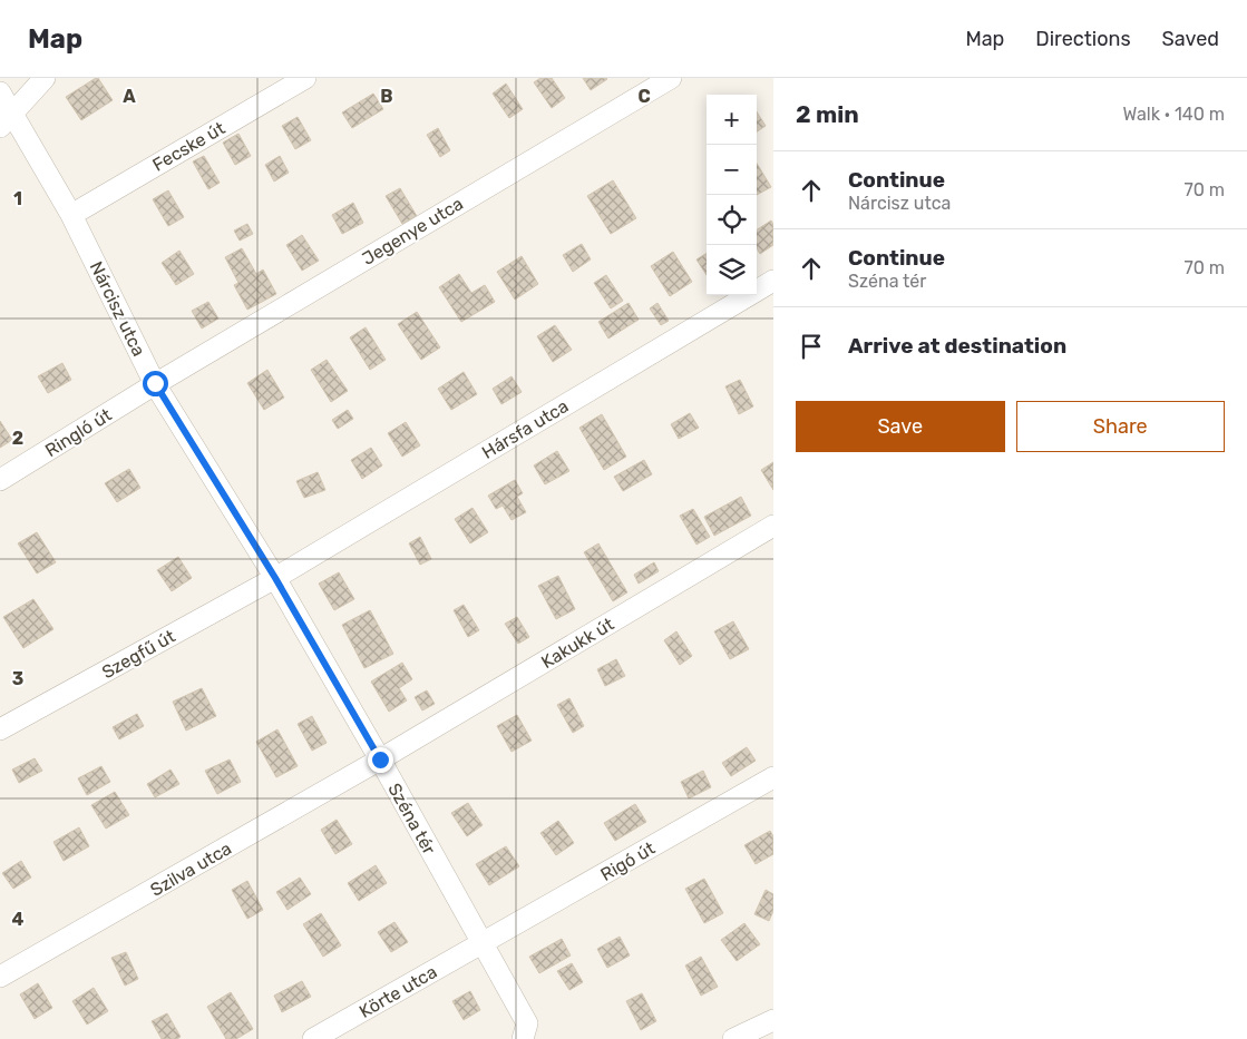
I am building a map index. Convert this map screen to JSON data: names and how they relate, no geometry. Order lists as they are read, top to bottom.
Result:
{
  "streets": {
    "street": [
      "Fecske út",
      "Jegenye utca",
      "Nárcisz utca",
      "Hársfa utca",
      "Ringló út",
      "Kakukk út",
      "Szegfű út",
      "Széna tér",
      "Rigó út",
      "Szilva utca",
      "Körte utca"
    ]
  },
  "crossings": [
    ["Fecske út", "Nárcisz utca"],
    ["Jegenye utca", "Nárcisz utca"],
    ["Jegenye utca", "Ringló út"],
    ["Nárcisz utca", "Hársfa utca"],
    ["Nárcisz utca", "Ringló út"],
    ["Nárcisz utca", "Szegfű út"],
    ["Nárcisz utca", "Széna tér"],
    ["Hársfa utca", "Szegfű út"],
    ["Hársfa utca", "Széna tér"],
    ["Kakukk út", "Széna tér"],
    ["Kakukk út", "Szilva utca"],
    ["Szegfű út", "Széna tér"],
    ["Széna tér", "Rigó út"],
    ["Széna tér", "Szilva utca"],
    ["Széna tér", "Körte utca"],
    ["Rigó út", "Körte utca"]
  ],
  "page": {
    "header": "Map",
    "nav": ["Map", "Directions", "Saved"],
    "heading": ["2 min", "Walk · 140 m"],
    "map_buttons": ["+", "−"],
    "list": [
      ["Continue", "Nárcisz utca", "70 m"],
      ["Continue", "Széna tér", "70 m"],
      "Arrive at destination"
    ],
    "buttons": ["Save", "Share"]
  },
  "grid": {
    "columns": ["A", "B", "C"],
    "rows": [
      "1",
      "2",
      "3",
      "4"
    ]
  }
}
